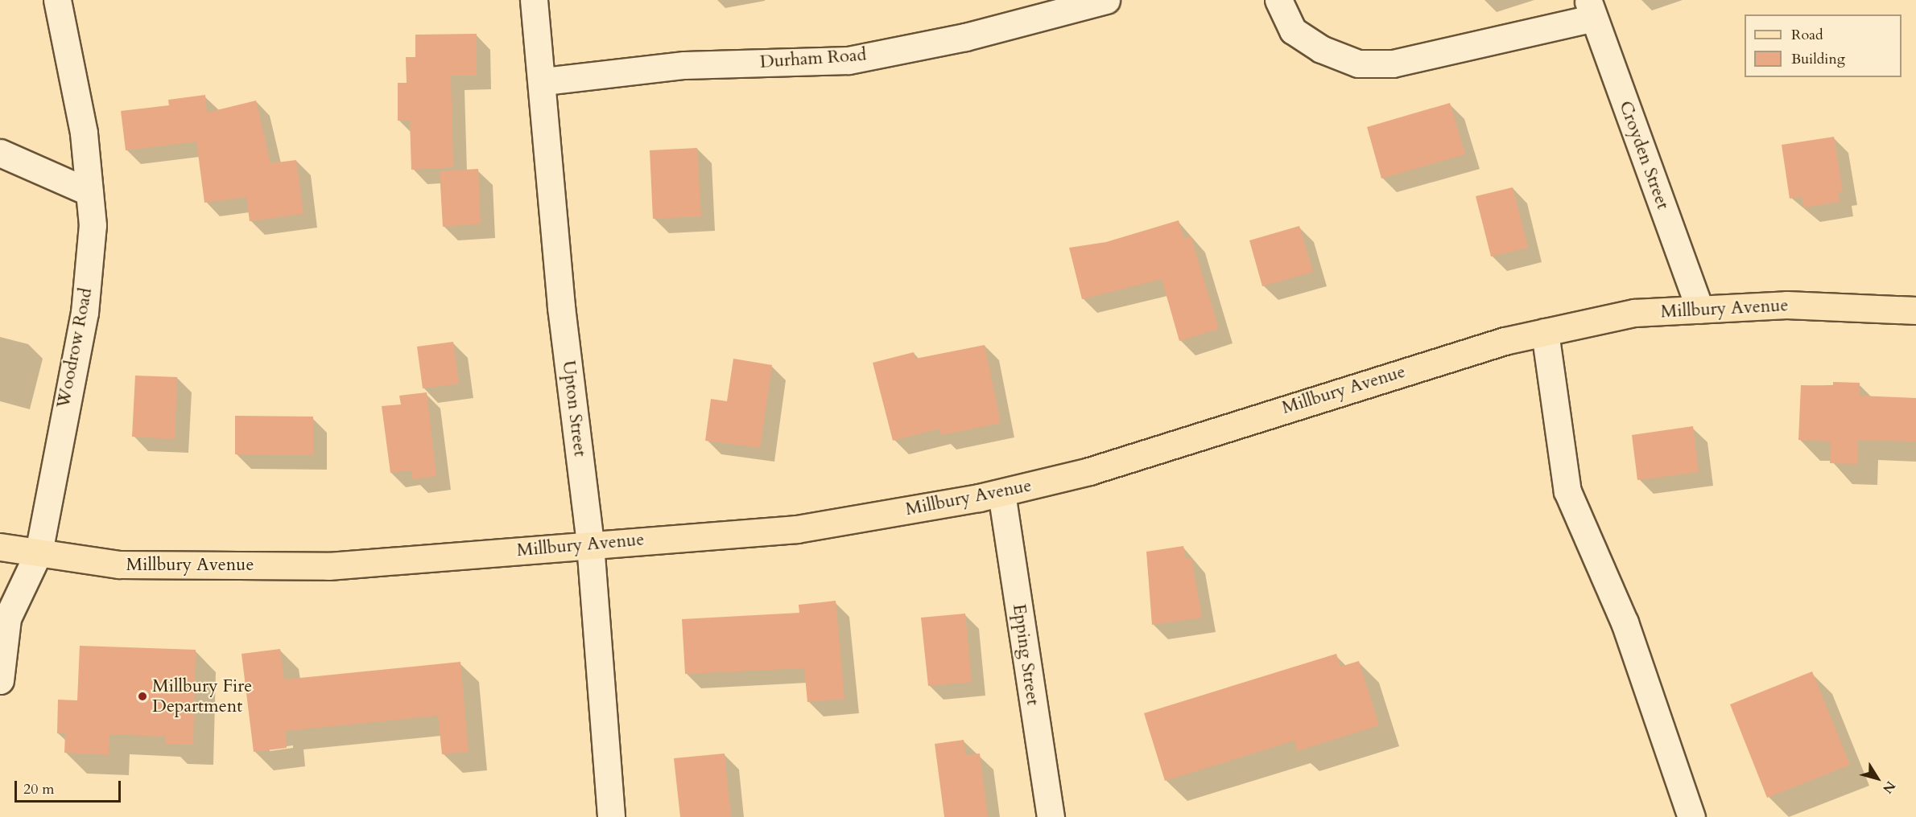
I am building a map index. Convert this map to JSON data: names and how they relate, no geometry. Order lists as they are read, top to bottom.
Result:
{
  "streets": {
    "main road": ["Millbury Avenue"],
    "street": [
      "Durham Road",
      "Croyden Street",
      "Woodrow Road",
      "Upton Street",
      "Epping Street"
    ]
  },
  "crossings": [
    ["Durham Road", "Upton Street"],
    ["Croyden Street", "Millbury Avenue"],
    ["Millbury Avenue", "Woodrow Road"],
    ["Millbury Avenue", "Upton Street"],
    ["Millbury Avenue", "Epping Street"]
  ],
  "places": ["Millbury Fire Department"],
  "legend": ["Road", "Building"],
  "scale_bar": "20 m",
  "north": "bottom right"
}
